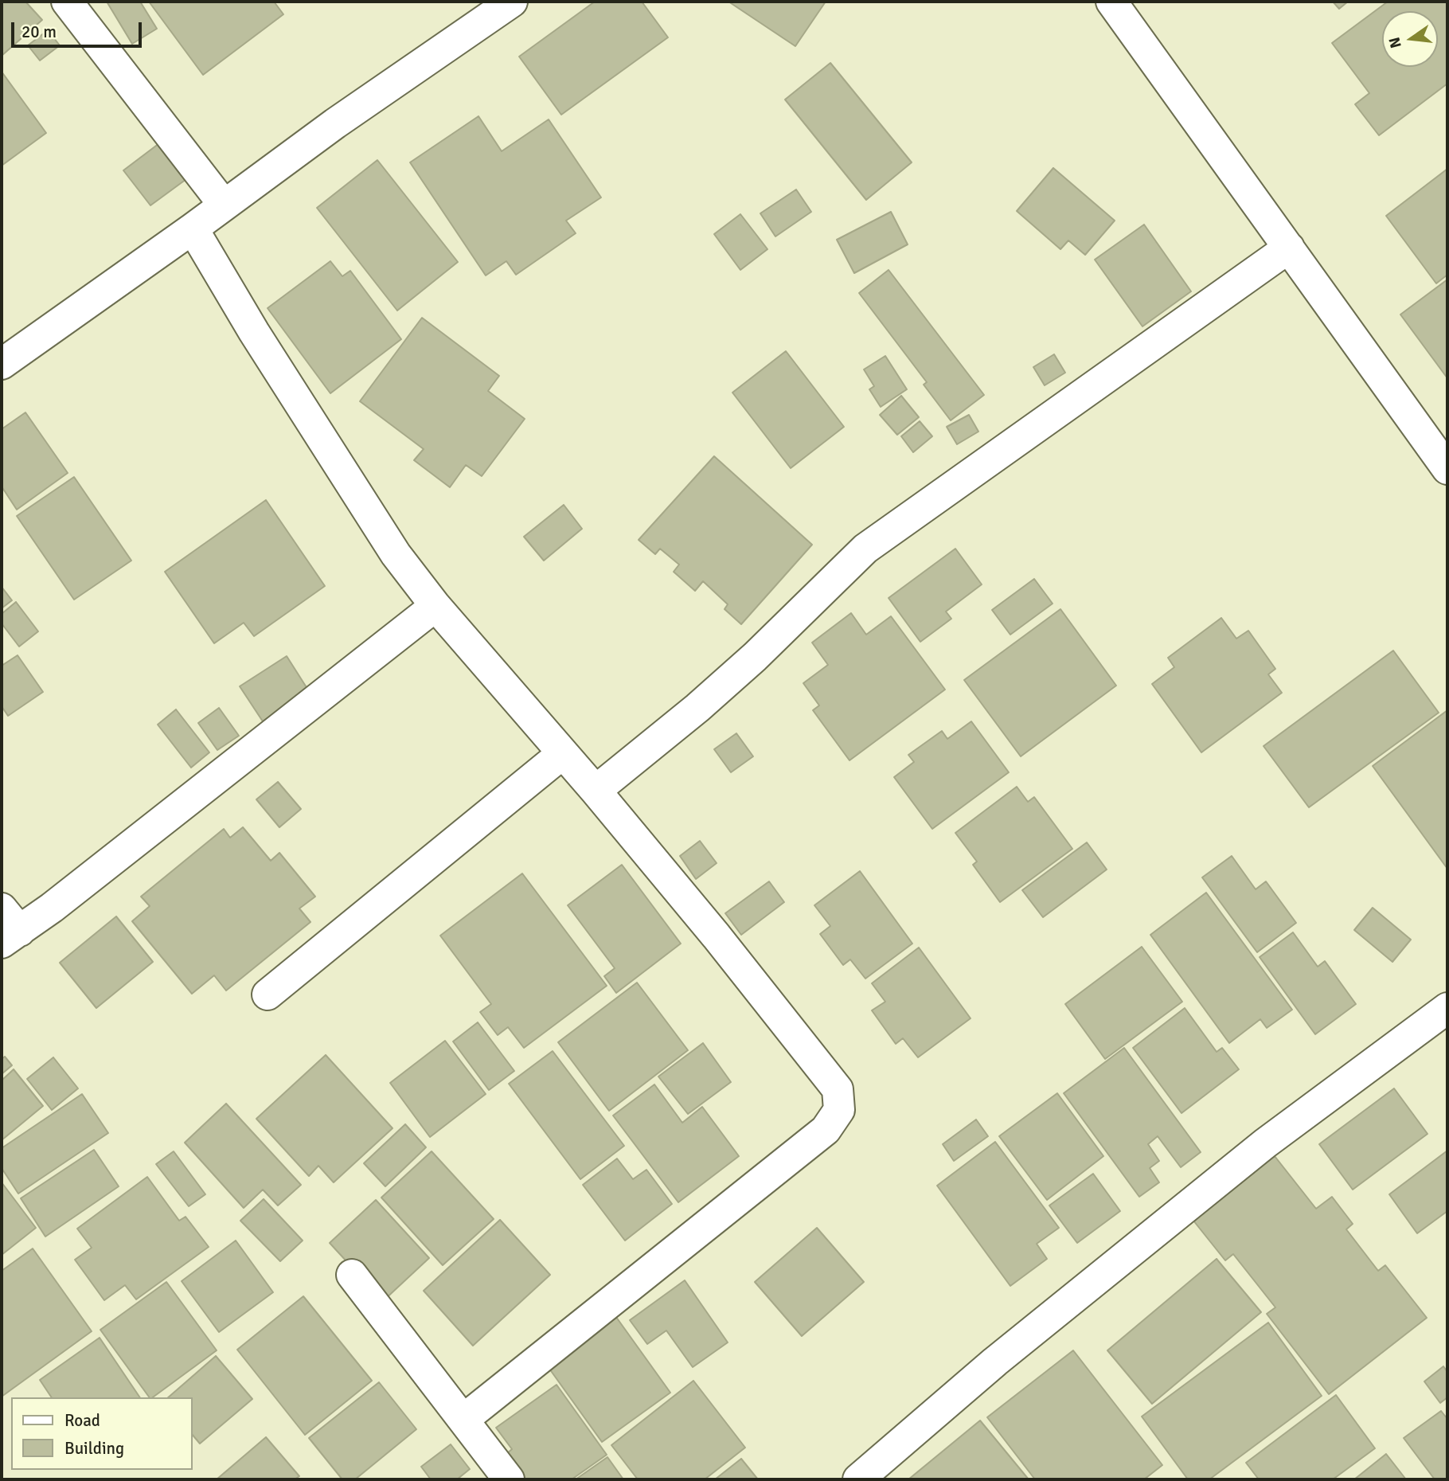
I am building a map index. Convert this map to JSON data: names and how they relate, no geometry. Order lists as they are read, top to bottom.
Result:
{
  "legend": ["Road", "Building"],
  "scale_bar": "20 m",
  "north": "left"
}
